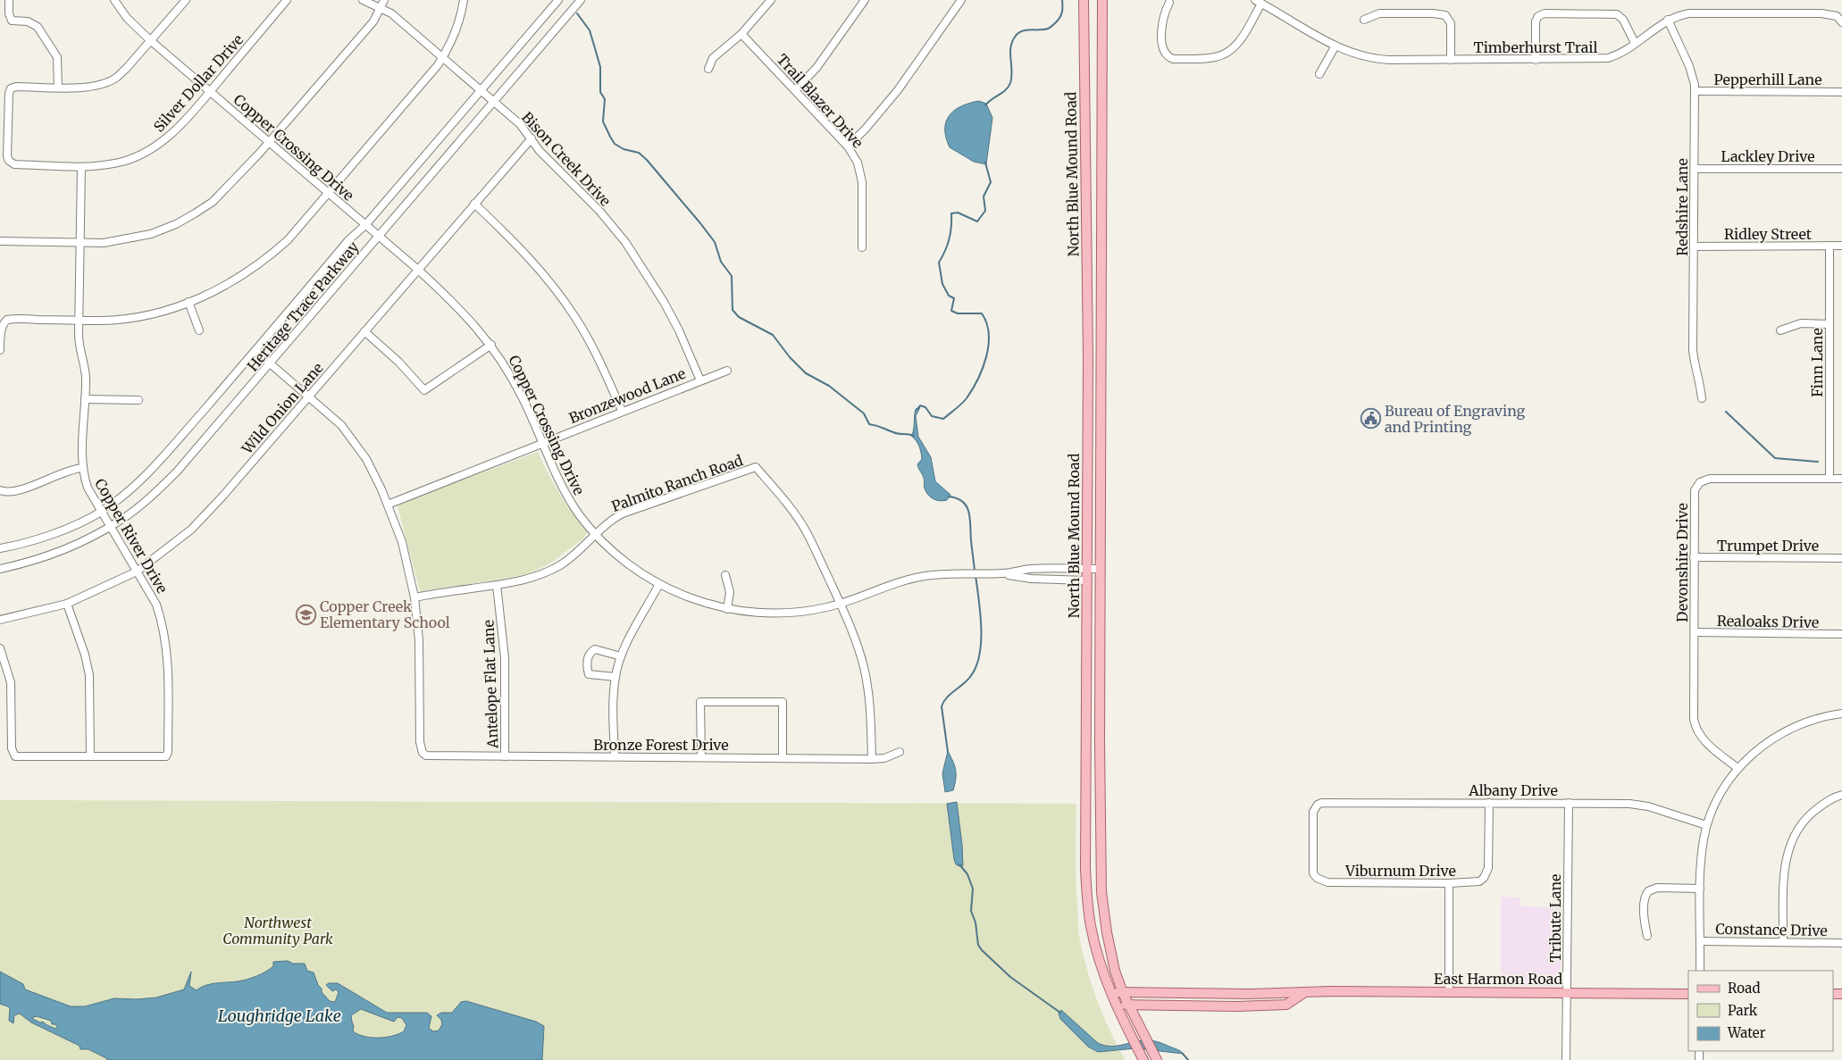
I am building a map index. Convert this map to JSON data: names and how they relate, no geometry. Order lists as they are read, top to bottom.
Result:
{
  "streets": {
    "main road": ["North Blue Mound Road", "East Harmon Road"],
    "street": [
      "Timberhurst Trail",
      "Pepperhill Lane",
      "Silver Dollar Drive",
      "Trail Blazer Drive",
      "Copper Crossing Drive",
      "Lackley Drive",
      "Bison Creek Drive",
      "Redshire Lane",
      "Ridley Street",
      "Heritage Trace Parkway",
      "Finn Lane",
      "Bronzewood Lane",
      "Wild Onion Lane",
      "Palmito Ranch Road",
      "Copper River Drive",
      "Trumpet Drive",
      "Devonshire Drive",
      "Realoaks Drive",
      "Antelope Flat Lane",
      "Bronze Forest Drive",
      "Albany Drive",
      "Viburnum Drive",
      "Tribute Lane",
      "Constance Drive"
    ]
  },
  "crossings": [
    ["Timberhurst Trail", "Redshire Lane"],
    ["Pepperhill Lane", "Redshire Lane"],
    ["Silver Dollar Drive", "Copper Crossing Drive"],
    ["Silver Dollar Drive", "Copper River Drive"],
    ["Copper Crossing Drive", "North Blue Mound Road"],
    ["Copper Crossing Drive", "Heritage Trace Parkway"],
    ["Copper Crossing Drive", "Bronzewood Lane"],
    ["Copper Crossing Drive", "Wild Onion Lane"],
    ["Copper Crossing Drive", "Palmito Ranch Road"],
    ["Lackley Drive", "Redshire Lane"],
    ["Bison Creek Drive", "Heritage Trace Parkway"],
    ["Bison Creek Drive", "Bronzewood Lane"],
    ["Bison Creek Drive", "Wild Onion Lane"],
    ["North Blue Mound Road", "East Harmon Road"],
    ["Redshire Lane", "Ridley Street"],
    ["Ridley Street", "Finn Lane"],
    ["Heritage Trace Parkway", "Copper River Drive"],
    ["Finn Lane", "Devonshire Drive"],
    ["Wild Onion Lane", "Copper River Drive"],
    ["Palmito Ranch Road", "Antelope Flat Lane"],
    ["Palmito Ranch Road", "Bronze Forest Drive"],
    ["Trumpet Drive", "Devonshire Drive"],
    ["Devonshire Drive", "Realoaks Drive"],
    ["Antelope Flat Lane", "Bronze Forest Drive"],
    ["Albany Drive", "Viburnum Drive"],
    ["Albany Drive", "Tribute Lane"],
    ["Tribute Lane", "East Harmon Road"]
  ],
  "water": ["Loughridge Lake"],
  "parks": ["Northwest Community Park"],
  "places": {
    "public building": ["Bureau of Engraving and Printing"],
    "school or university": ["Copper Creek Elementary School"]
  },
  "legend": ["Road", "Park", "Water"]
}
